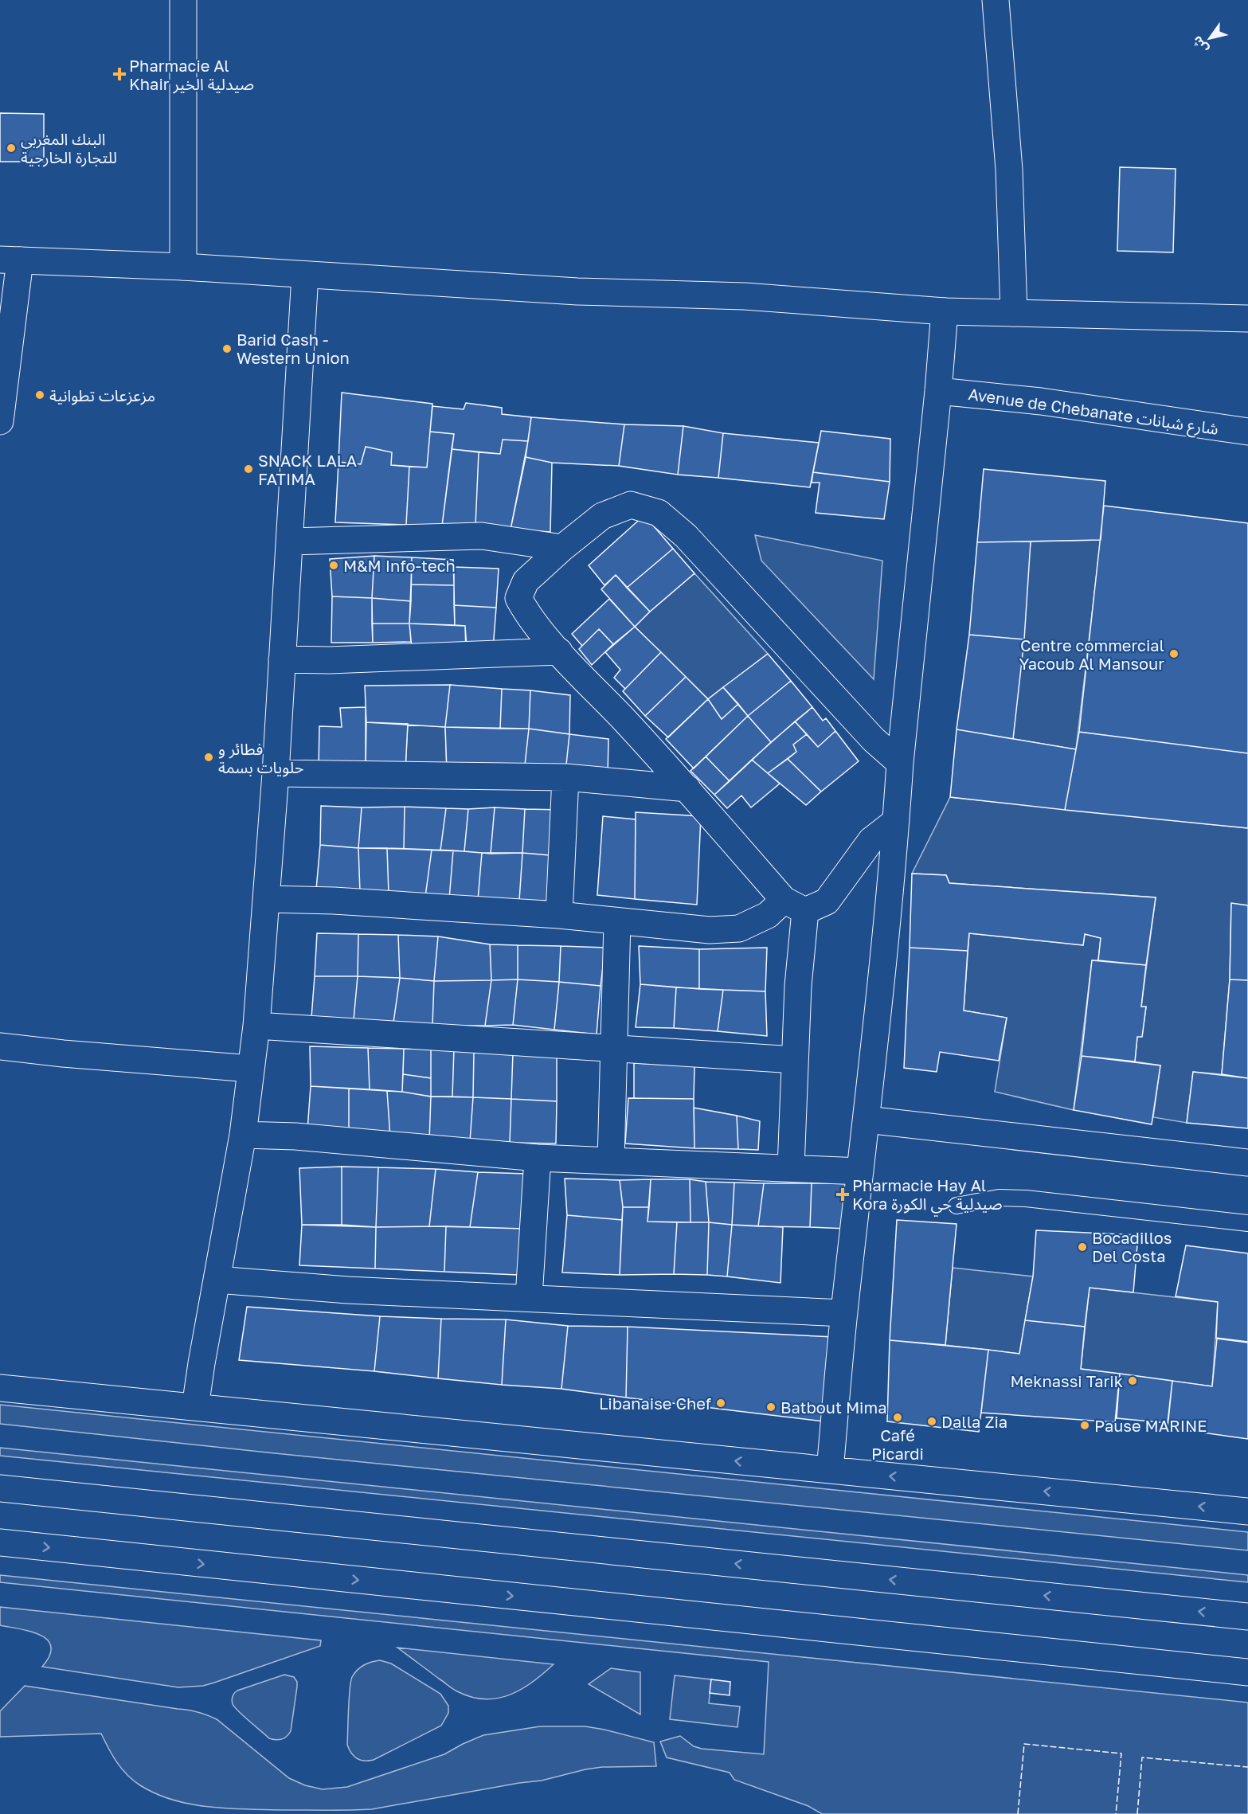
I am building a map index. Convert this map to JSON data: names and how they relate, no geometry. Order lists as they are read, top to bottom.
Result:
{
  "streets": {
    "street": ["Avenue de Chebanate شارع شبانات"]
  },
  "places": {
    "health": ["Pharmacie Al Khair صيدلية الخير", "Pharmacie Hay Al Kora صيدلية حي الكورة"],
    "other": [
      "البنك المغربي للتجارة الخارجية",
      "Barid Cash - Western Union",
      "مزعزعات تطوانية",
      "SNACK LALA FATIMA",
      "M&M Info-tech",
      "Centre commercial Yacoub Al Mansour",
      "فطائر و حلويات بسمة",
      "Bocadillos Del Costa",
      "Meknassi Tarik",
      "Libanaise Chef",
      "Batbout Mima",
      "Café Picardi",
      "Dalla Zia",
      "Pause MARINE"
    ]
  },
  "north": "bottom left"
}
